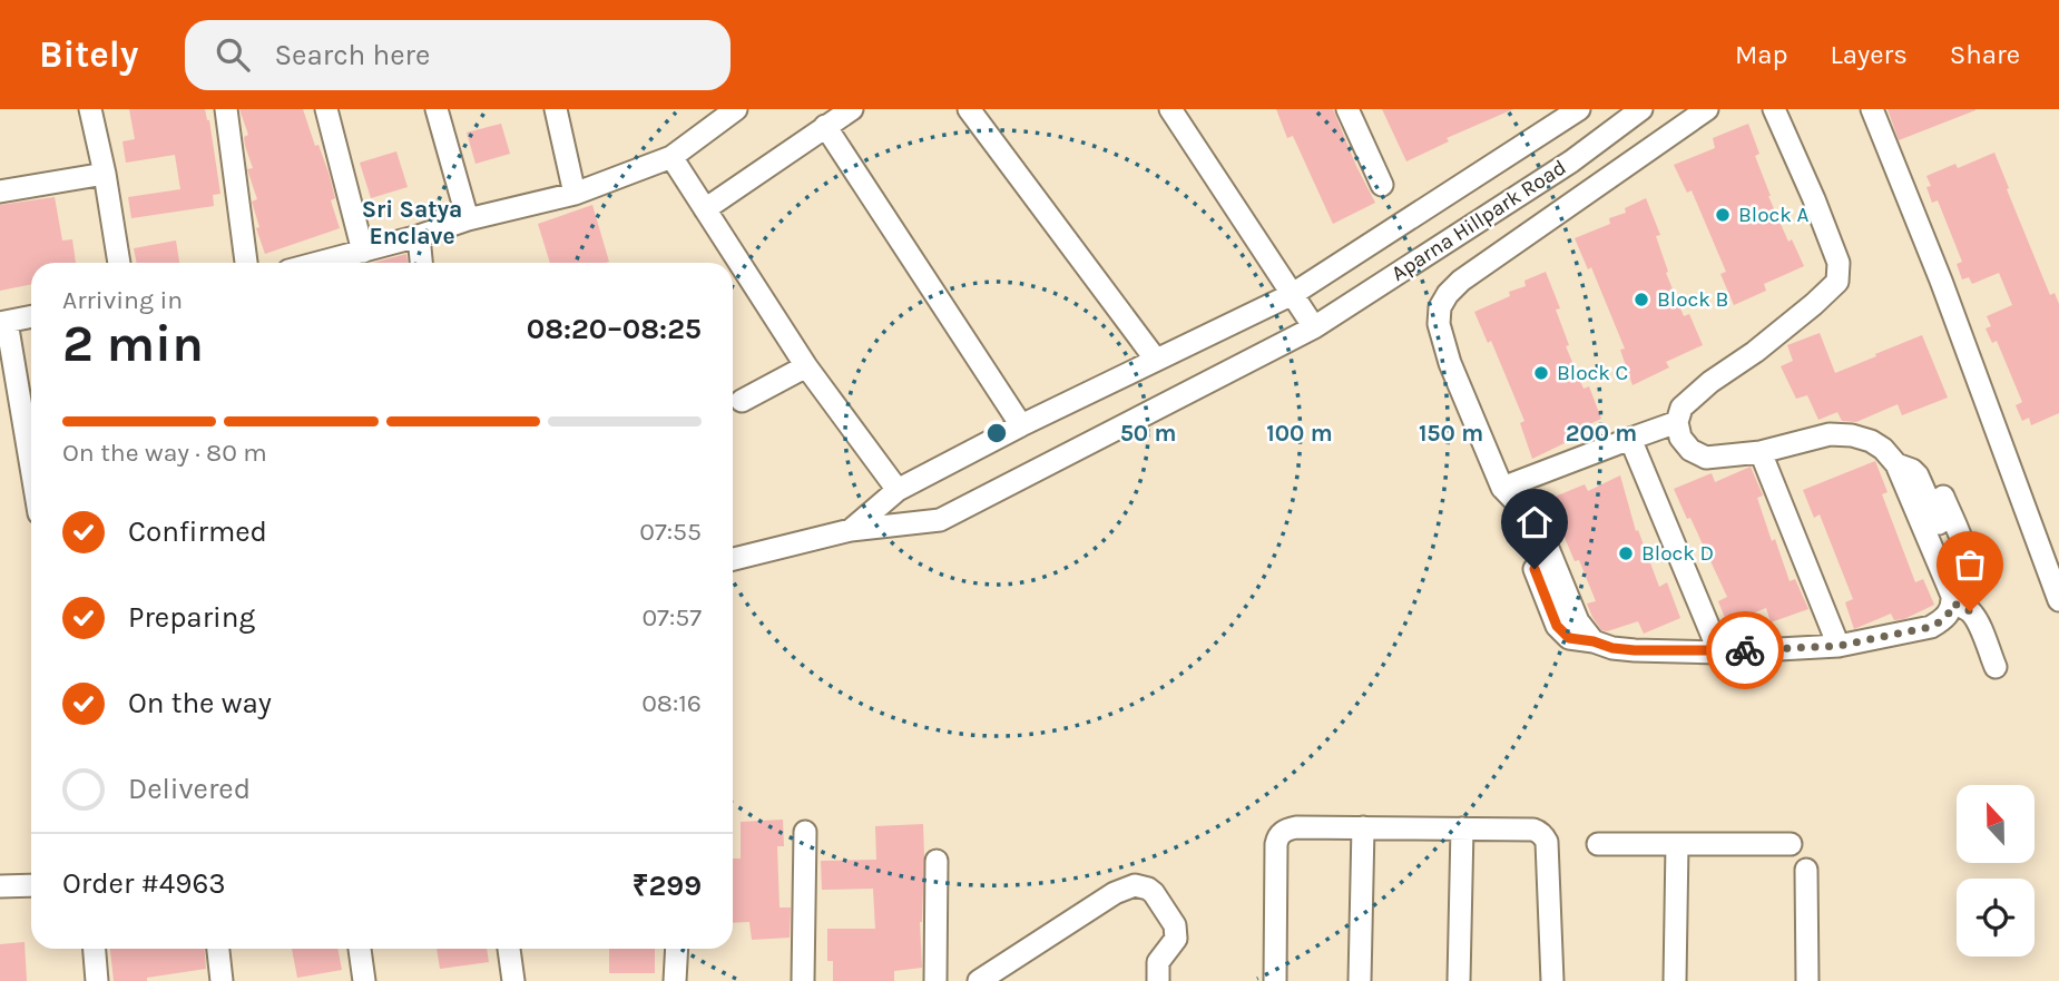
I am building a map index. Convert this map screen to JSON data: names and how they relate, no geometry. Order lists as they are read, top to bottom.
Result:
{
  "streets": {
    "street": ["Aparna Hillpark Road"]
  },
  "districts": ["Sri Satya Enclave"],
  "places": [
    "Block A",
    "Block B",
    "Block C",
    "Block D"
  ],
  "north": "top",
  "page": {
    "header": "Bitely",
    "search": "Search here",
    "nav": ["Map", "Layers", "Share"],
    "heading": ["2 min", "Arriving in", "08:20–08:25"],
    "panel": ["Order #4963", "₹299"],
    "bar": "On the way · 80 m",
    "list": [
      ["Confirmed", "07:55"],
      ["Preparing", "07:57"],
      ["On the way", "08:16"],
      "Delivered"
    ]
  },
  "rings": [
    "50 m",
    "100 m",
    "150 m",
    "200 m"
  ]
}
